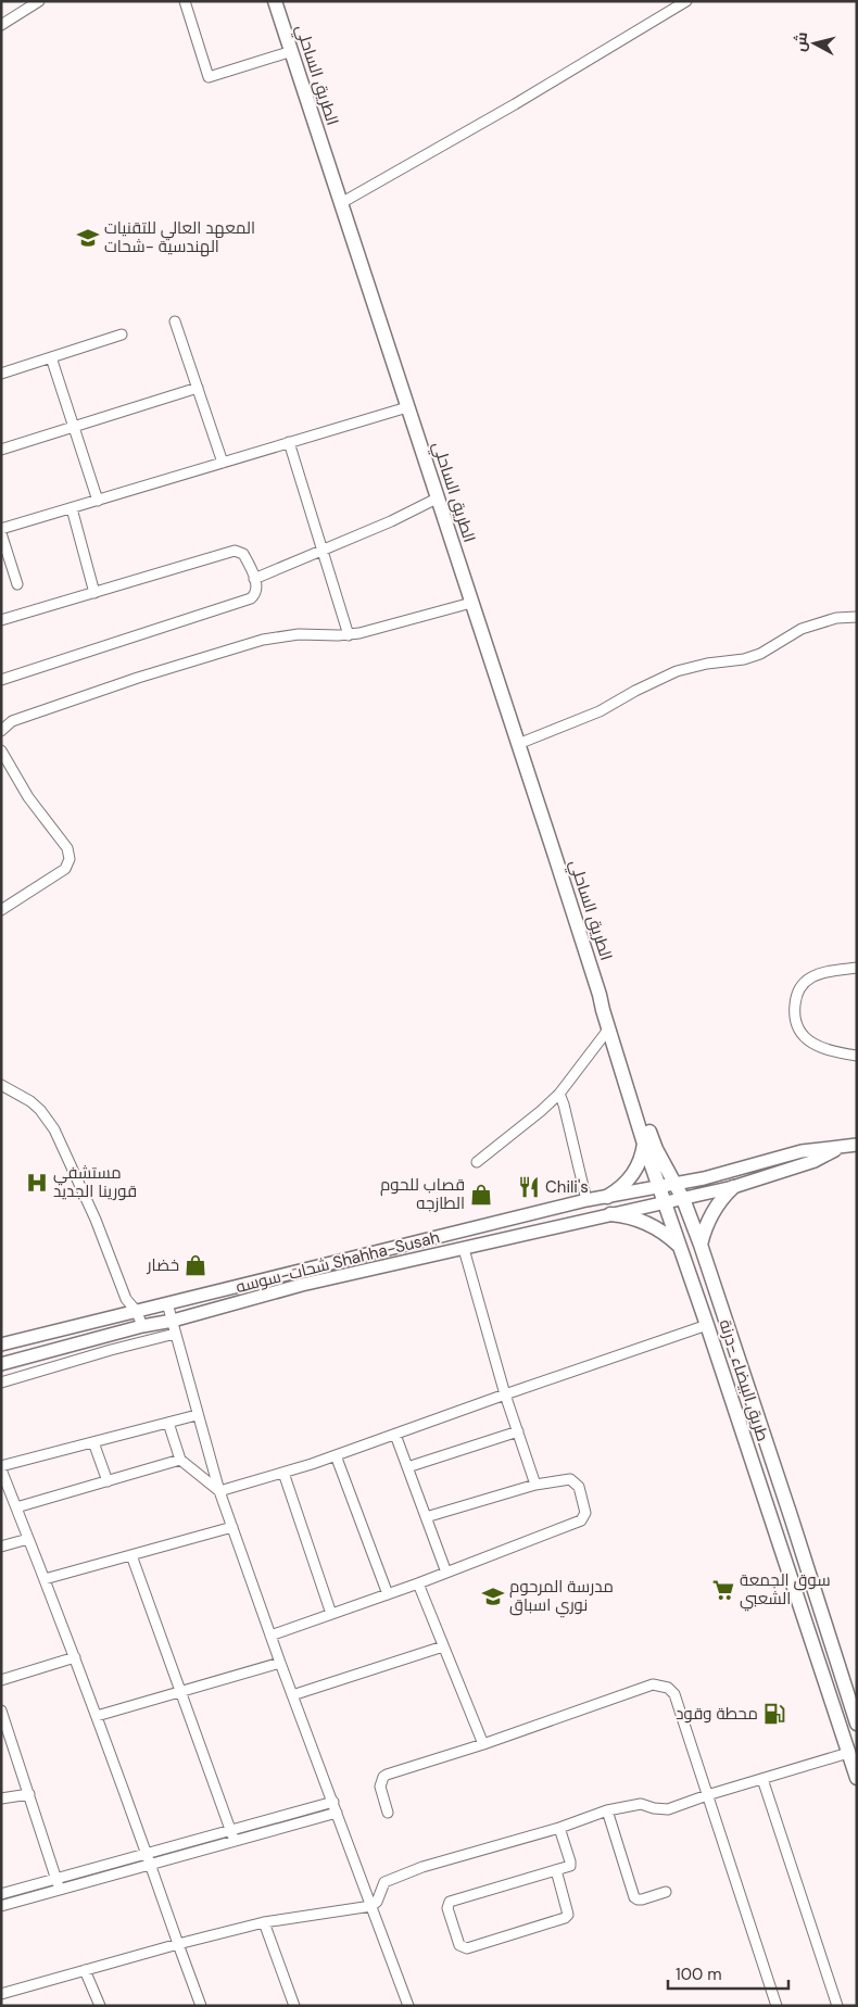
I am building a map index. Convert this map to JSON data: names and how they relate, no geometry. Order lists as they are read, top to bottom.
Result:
{
  "streets": {
    "highway": ["الطريق الساحلي", "طريق البيضاء -درنة"],
    "main road": ["شحات-سوسه Shahha-Susah"]
  },
  "crossings": [
    ["الطريق الساحلي", "طريق البيضاء -درنة"],
    ["شحات-سوسه Shahha-Susah", "طريق البيضاء -درنة"]
  ],
  "places": {
    "school or university": ["المعهد العالي للتقنيات الهندسية -شحات", "مدرسة المرحوم نوري اسباق"],
    "hospital": ["مستشفي قورينا الجديد"],
    "restaurant": ["Chili's"],
    "shop": ["قصاب للحوم الطازجه", "خضار"],
    "supermarket": ["سوق الجمعة الشعبي"],
    "fuel station": ["محطة وقود"]
  },
  "scale_bar": "100 m",
  "north": "left"
}
